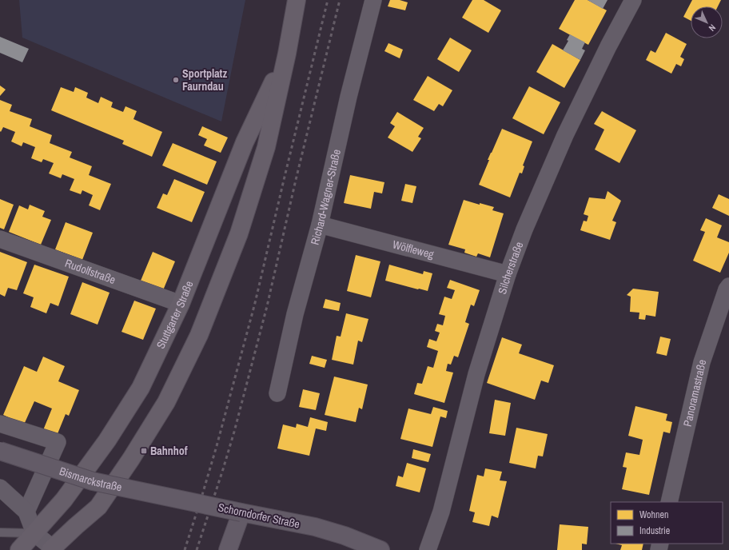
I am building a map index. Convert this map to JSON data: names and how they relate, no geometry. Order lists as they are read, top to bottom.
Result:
{
  "streets": {
    "main road": ["Stuttgarter Straße"],
    "street": [
      "Richard-Wagner-Straße",
      "Wölfleweg",
      "Silcherstraße",
      "Rudolfstraße",
      "Panoramastraße",
      "Bismarckstraße",
      "Schorndorfer Straße"
    ]
  },
  "crossings": [
    ["Richard-Wagner-Straße", "Wölfleweg"],
    ["Wölfleweg", "Silcherstraße"],
    ["Rudolfstraße", "Stuttgarter Straße"],
    ["Bismarckstraße", "Schorndorfer Straße"]
  ],
  "places": {
    "other": ["Sportplatz Faurndau"],
    "transit": ["Bahnhof"]
  },
  "legend": ["Wohnen", "Industrie"],
  "north": "bottom right"
}
